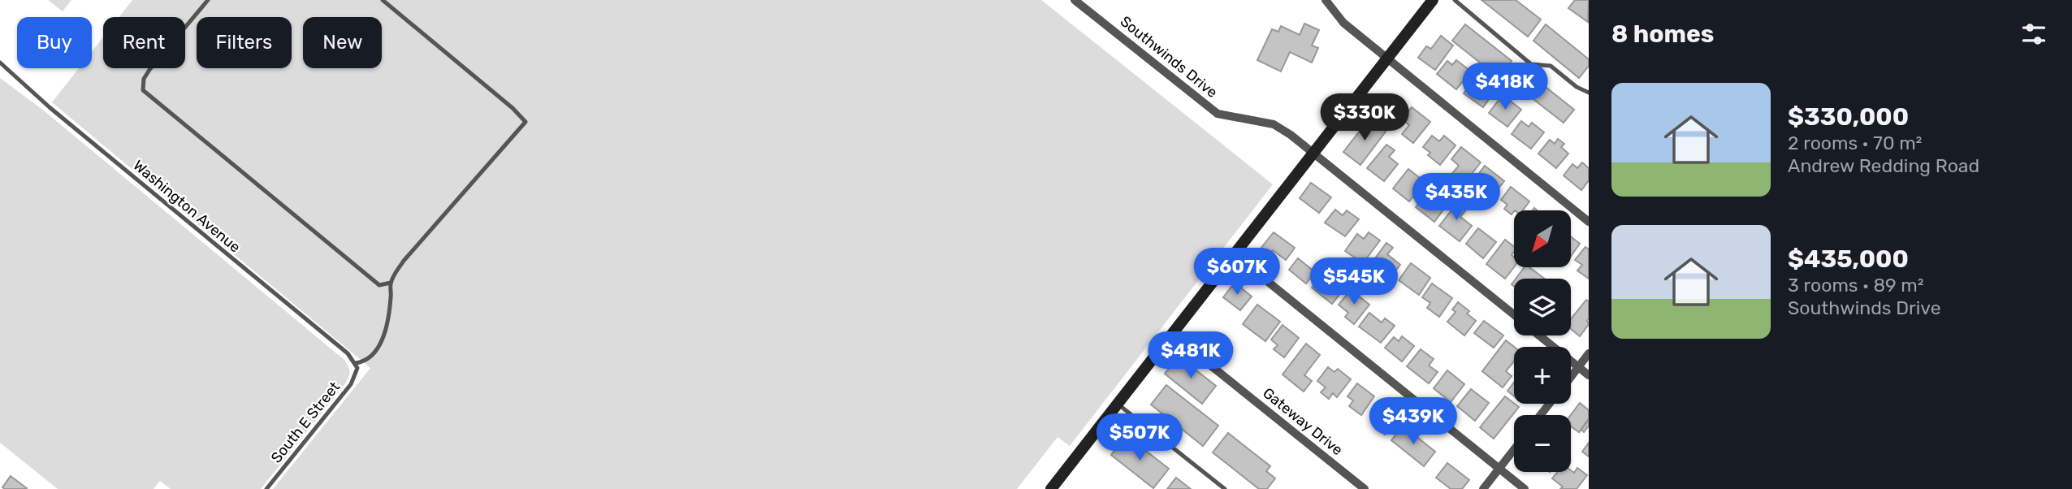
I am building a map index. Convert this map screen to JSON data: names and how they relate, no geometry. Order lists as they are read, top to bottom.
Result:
{
  "streets": {
    "street": ["Southwinds Drive", "Gateway Drive"],
    "lane": ["Washington Avenue", "South E Street"]
  },
  "crossings": [
    ["Washington Avenue", "South E Street"]
  ],
  "north": "bottom left",
  "page": {
    "heading": "8 homes",
    "chip": [
      "Buy",
      "Rent",
      "Filters",
      "New"
    ],
    "price": [
      "$418K",
      "$330K",
      "$435K",
      "$607K",
      "$545K",
      "$481K",
      "$439K",
      "$507K"
    ],
    "list": [
      {
        "name": "$330,000",
        "note": "2 rooms · 70 m² · Andrew Redding Road"
      },
      {
        "name": "$435,000",
        "note": "3 rooms · 89 m² · Southwinds Drive"
      }
    ],
    "map_buttons": ["+", "−"]
  }
}
